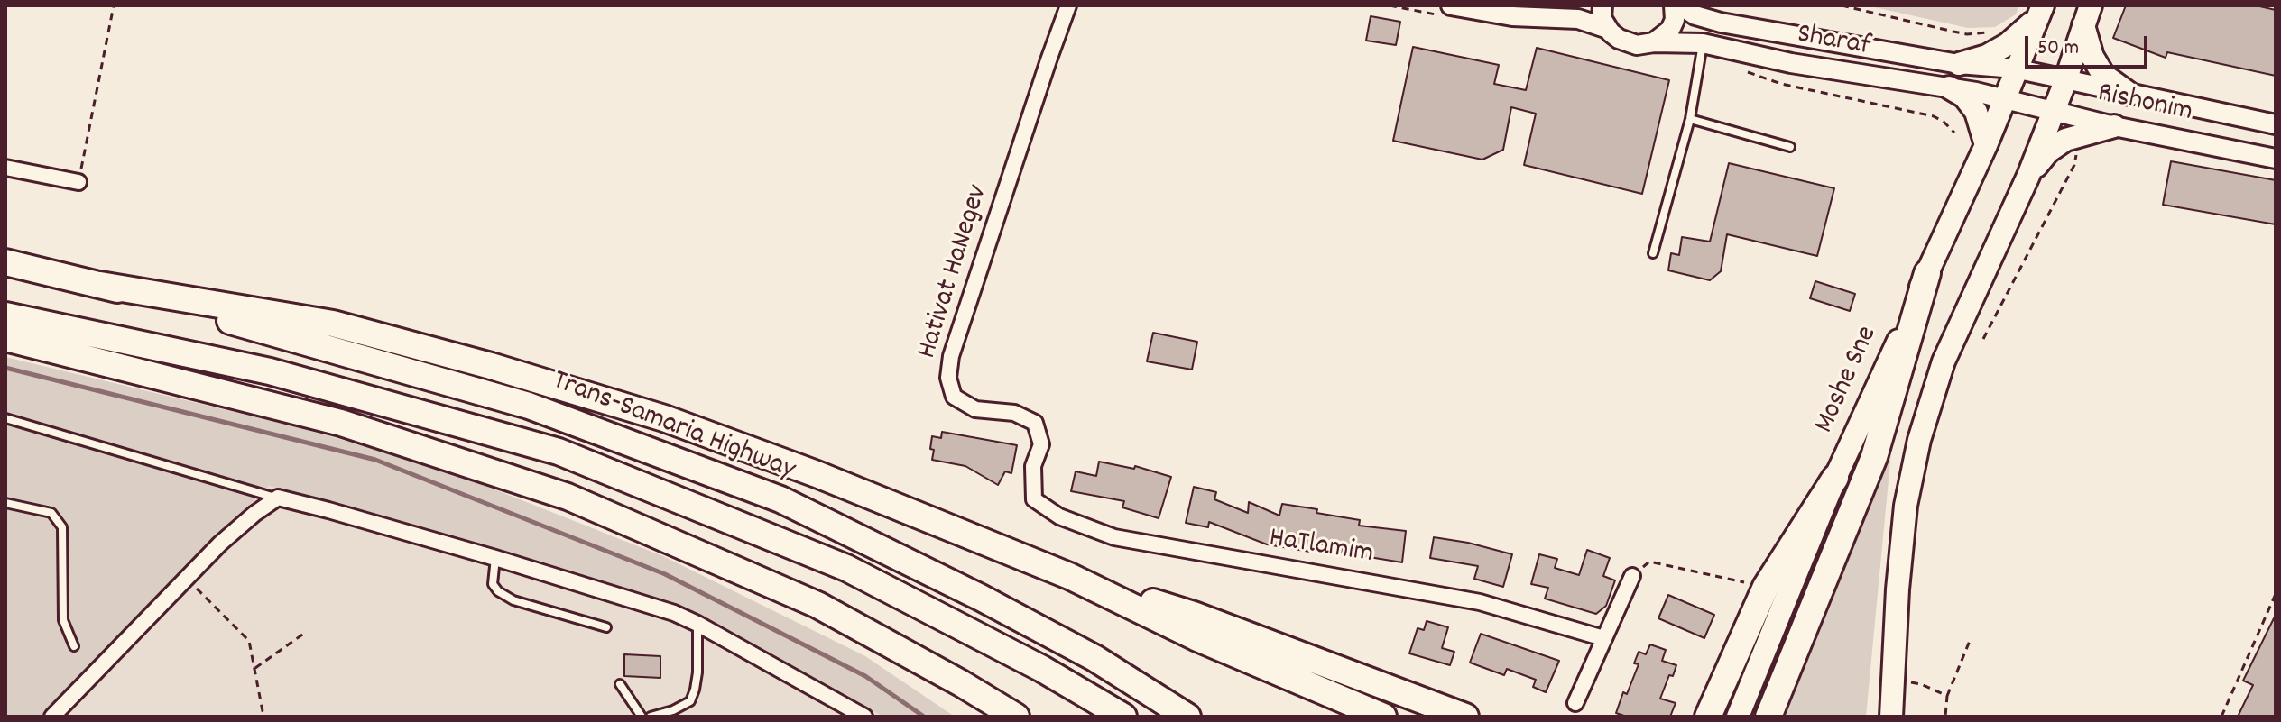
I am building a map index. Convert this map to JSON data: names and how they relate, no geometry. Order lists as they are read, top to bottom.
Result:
{
  "streets": {
    "highway": ["Trans-Samaria Highway"],
    "main road": ["Moshe Sne"],
    "street": [
      "Sharaf",
      "Rishonim",
      "Hativat HaNegev",
      "HaTlamim"
    ]
  },
  "crossings": [
    ["Sharaf", "Rishonim"],
    ["Sharaf", "Moshe Sne"],
    ["Rishonim", "Moshe Sne"],
    ["Hativat HaNegev", "HaTlamim"]
  ],
  "scale_bar": "50 m"
}
